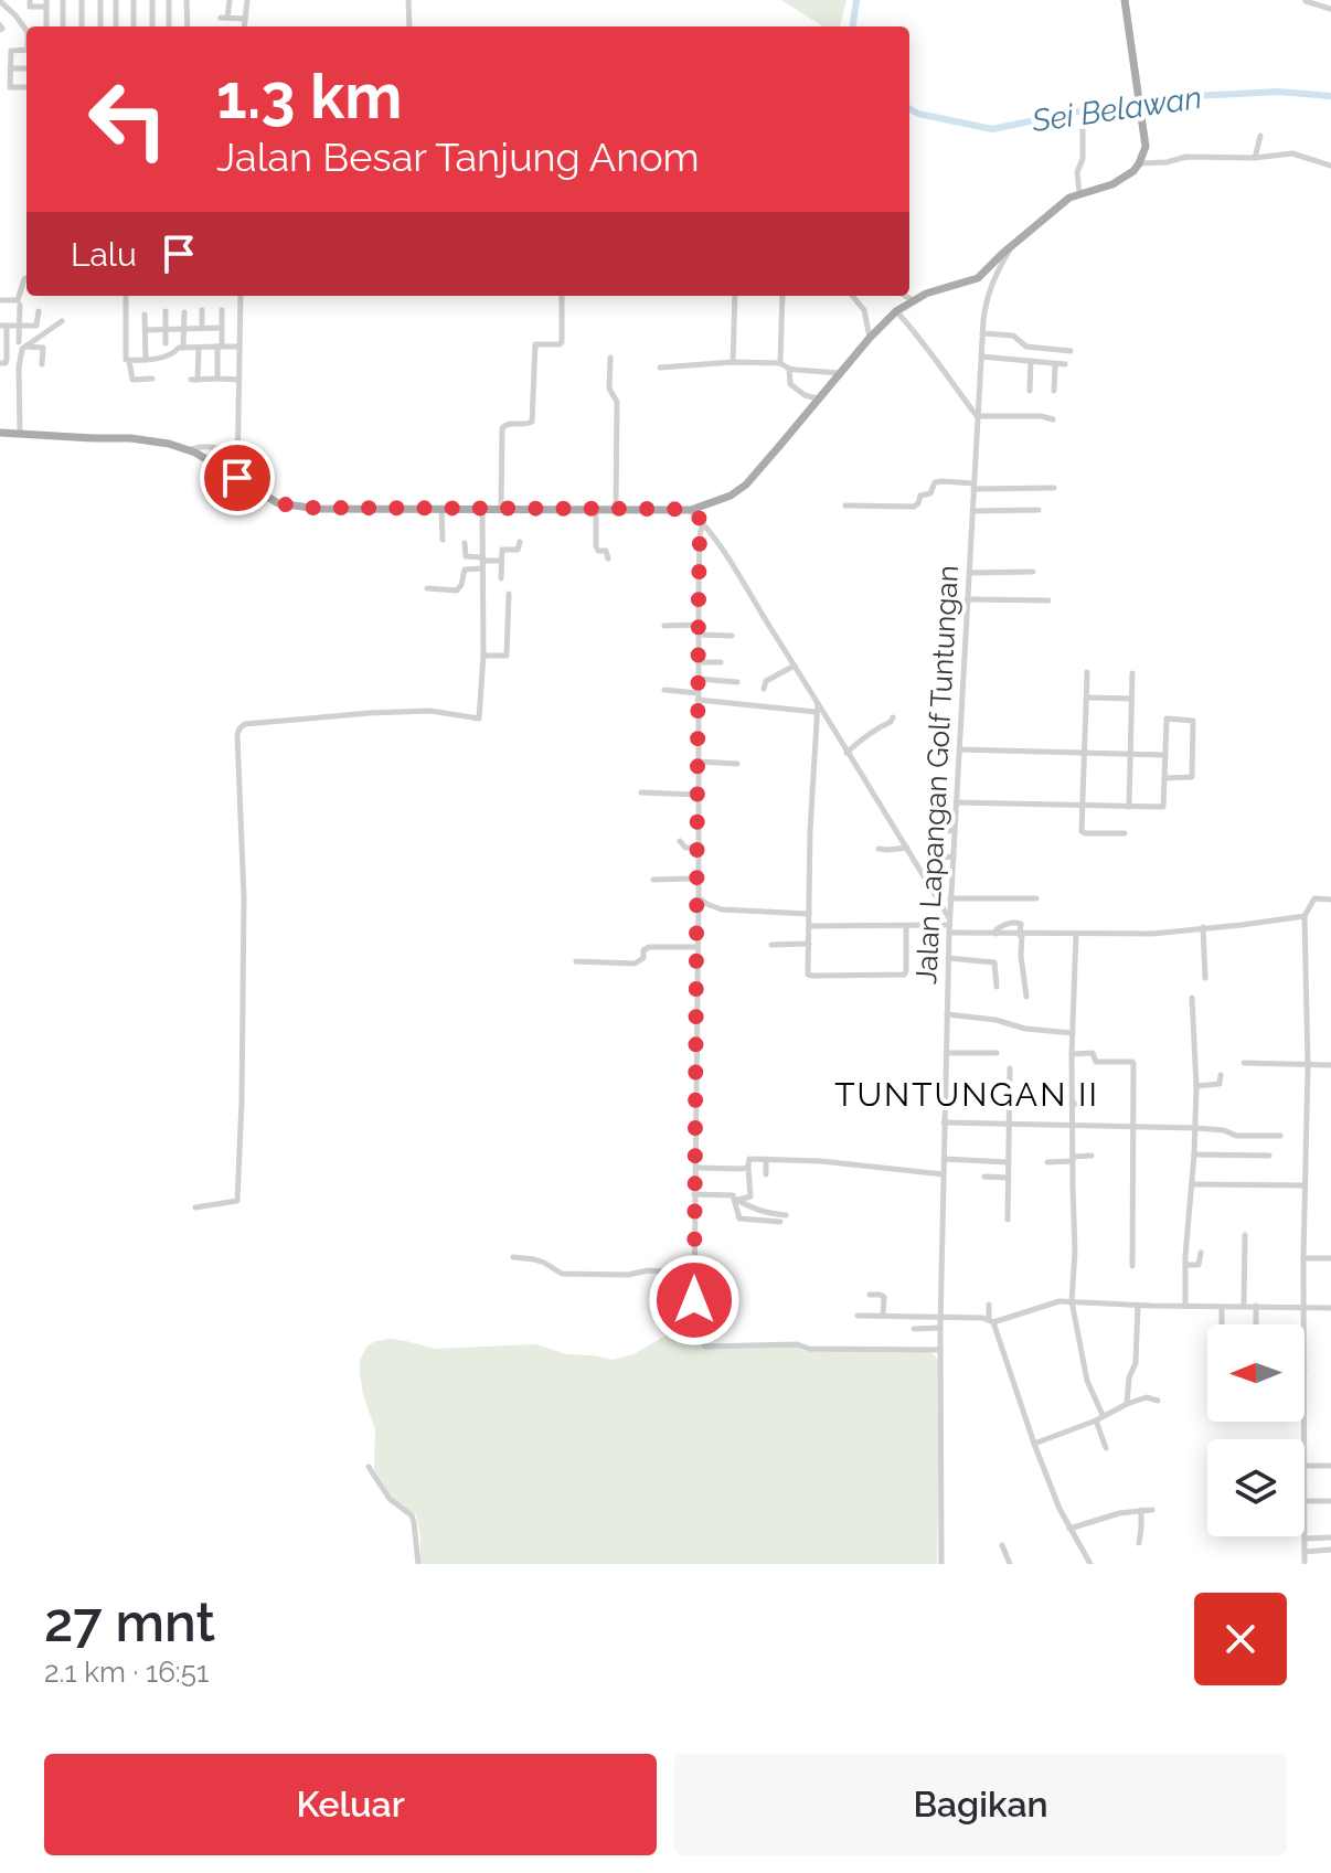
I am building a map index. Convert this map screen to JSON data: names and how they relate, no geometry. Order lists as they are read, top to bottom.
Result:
{
  "streets": {
    "main road": ["Jalan Lapangan Golf Tuntungan"]
  },
  "districts": ["TUNTUNGAN II"],
  "water": ["Sei Belawan"],
  "north": "left",
  "page": {
    "turn": ["1.3 km", "Jalan Besar Tanjung Anom"],
    "then": "Lalu",
    "heading": ["27 mnt", "2.1 km · 16:51"],
    "buttons": ["Keluar", "Bagikan"]
  }
}
